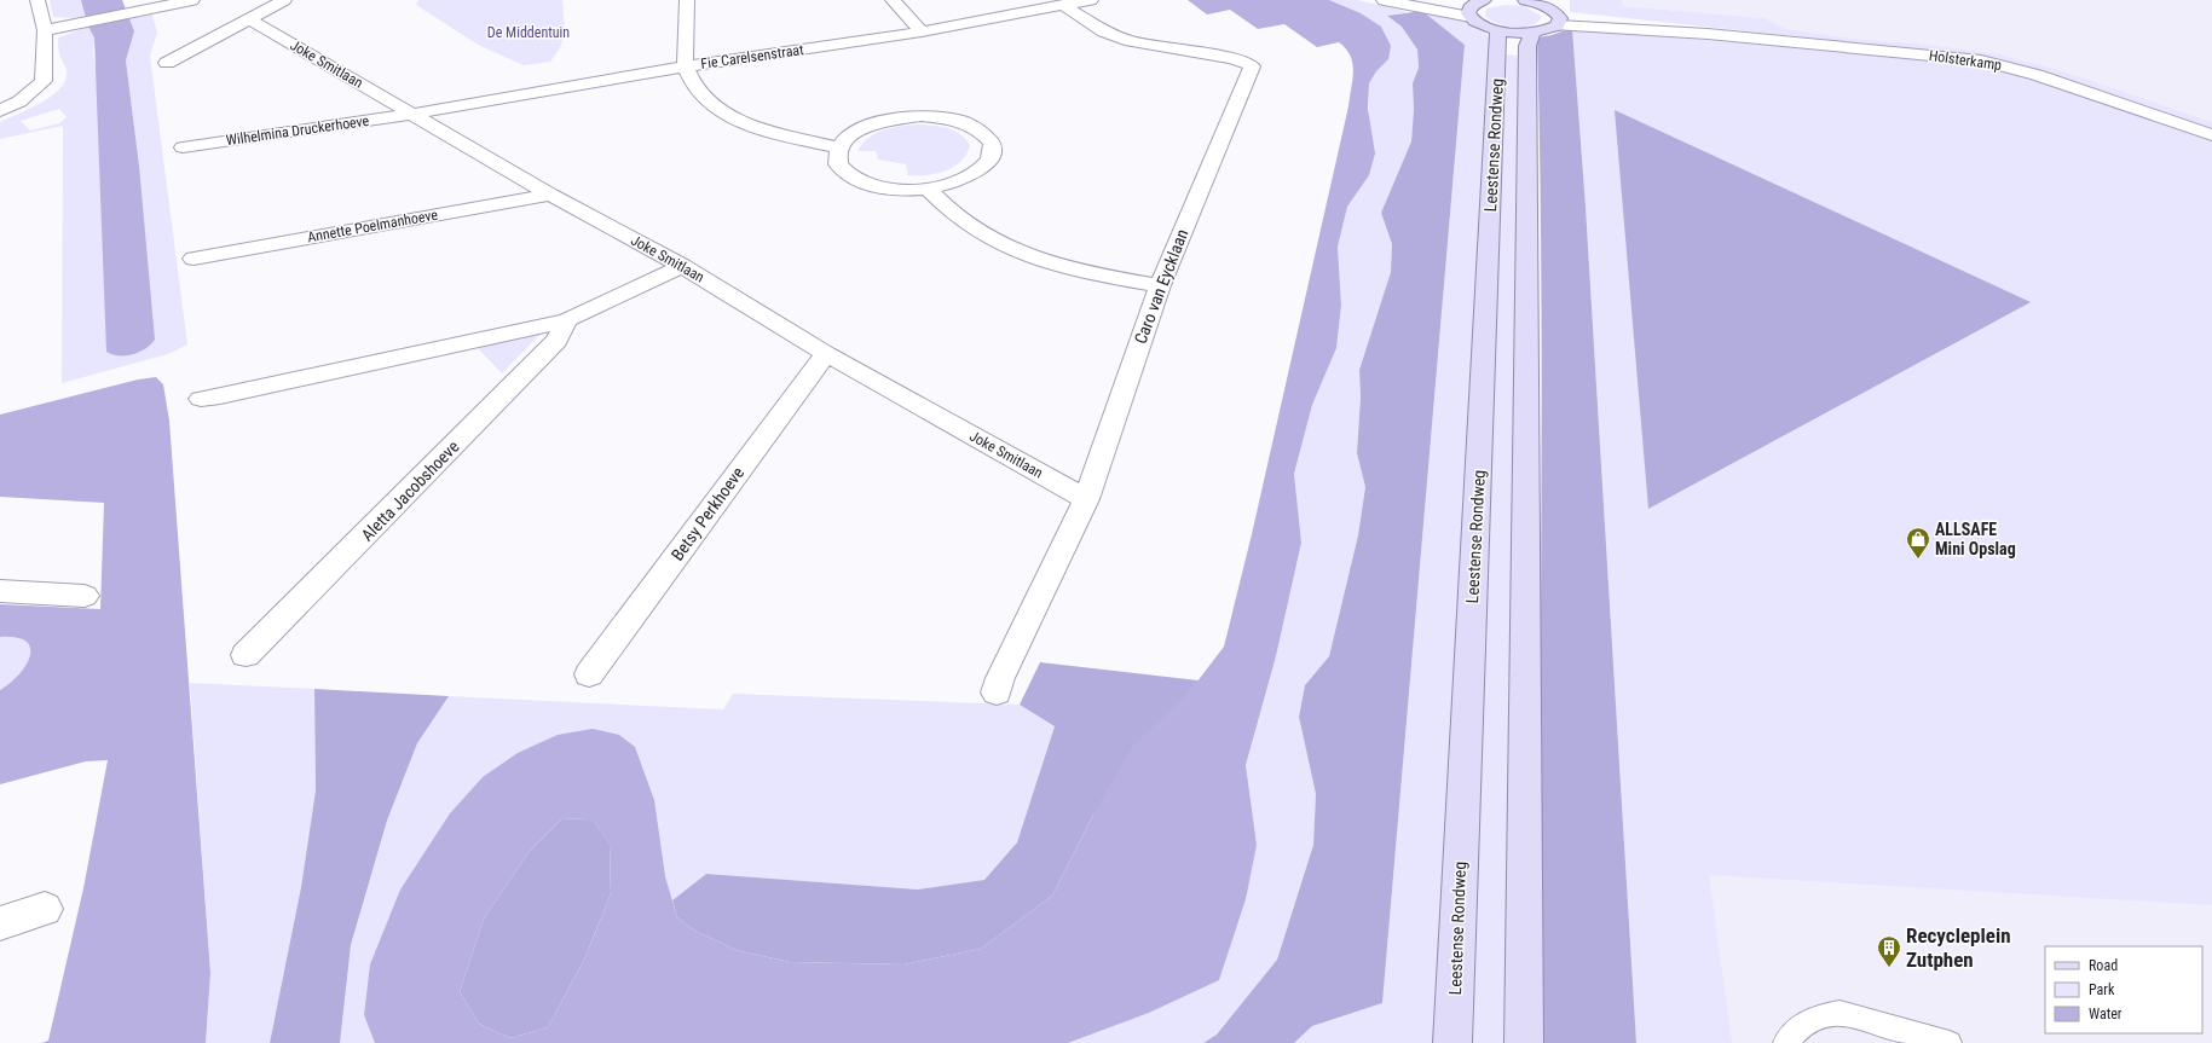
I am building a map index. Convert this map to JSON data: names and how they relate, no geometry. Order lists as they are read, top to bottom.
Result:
{
  "streets": {
    "main road": ["Leestense Rondweg"],
    "street": [
      "Fie Carelsenstraat",
      "Holsterkamp",
      "Joke Smitlaan",
      "Wilhelmina Druckerhoeve",
      "Annette Poelmanhoeve",
      "Caro van Eycklaan",
      "Aletta Jacobshoeve",
      "Betsy Perkhoeve"
    ]
  },
  "crossings": [
    ["Fie Carelsenstraat", "Joke Smitlaan"],
    ["Fie Carelsenstraat", "Wilhelmina Druckerhoeve"],
    ["Fie Carelsenstraat", "Caro van Eycklaan"],
    ["Joke Smitlaan", "Wilhelmina Druckerhoeve"],
    ["Joke Smitlaan", "Annette Poelmanhoeve"],
    ["Joke Smitlaan", "Caro van Eycklaan"],
    ["Joke Smitlaan", "Betsy Perkhoeve"]
  ],
  "parks": ["De Middentuin"],
  "places": {
    "shop": ["ALLSAFE Mini Opslag"],
    "building": ["Recycleplein Zutphen"]
  },
  "legend": ["Road", "Park", "Water"]
}
